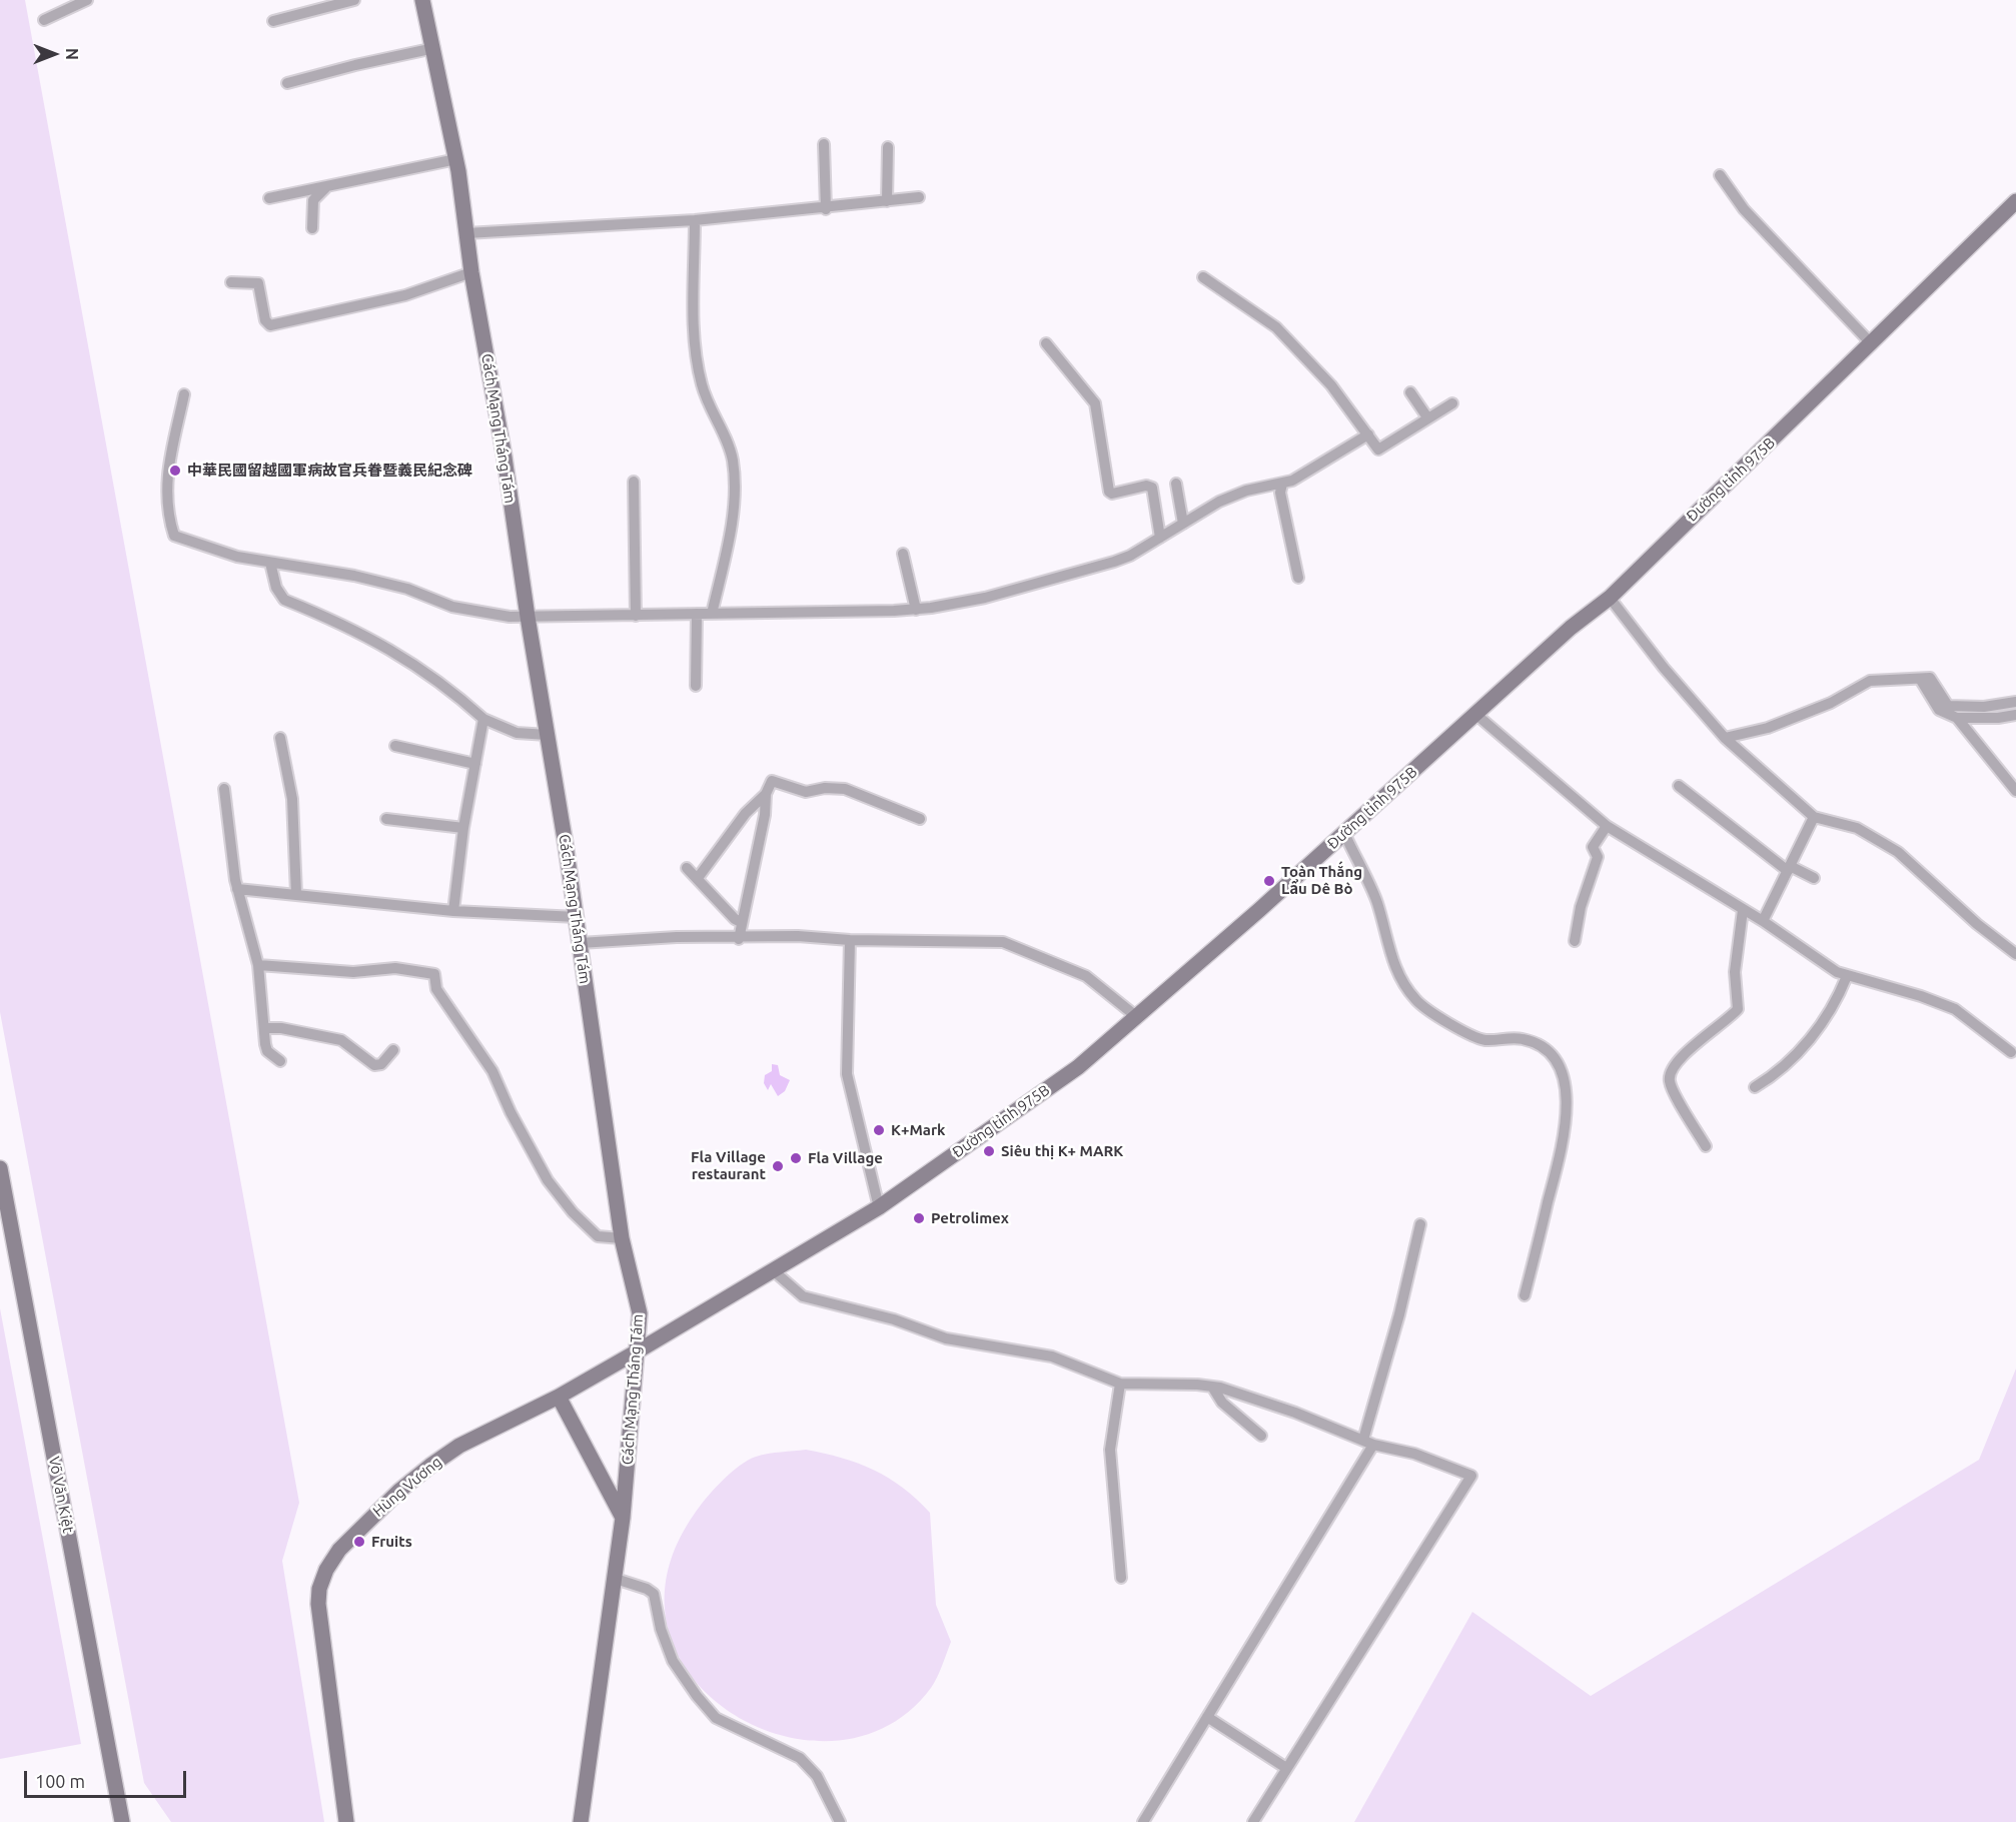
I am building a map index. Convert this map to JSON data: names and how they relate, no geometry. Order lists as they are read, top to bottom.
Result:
{
  "streets": {
    "street": [
      "Cách Mạng Tháng Tám",
      "Đường tỉnh 975B",
      "Hùng Vương",
      "Võ Văn Kiệt"
    ]
  },
  "crossings": [
    ["Cách Mạng Tháng Tám", "Đường tỉnh 975B"],
    ["Cách Mạng Tháng Tám", "Hùng Vương"],
    ["Đường tỉnh 975B", "Hùng Vương"]
  ],
  "places": [
    "中華民國留越國軍病故官兵眷暨義民紀念碑",
    "Toàn Thắng Lẩu Dê Bò",
    "K+Mark",
    "Siêu thị K+ MARK",
    "Fla Village",
    "Fla Village restaurant",
    "Petrolimex",
    "Fruits"
  ],
  "scale_bar": "100 m",
  "north": "right"
}
